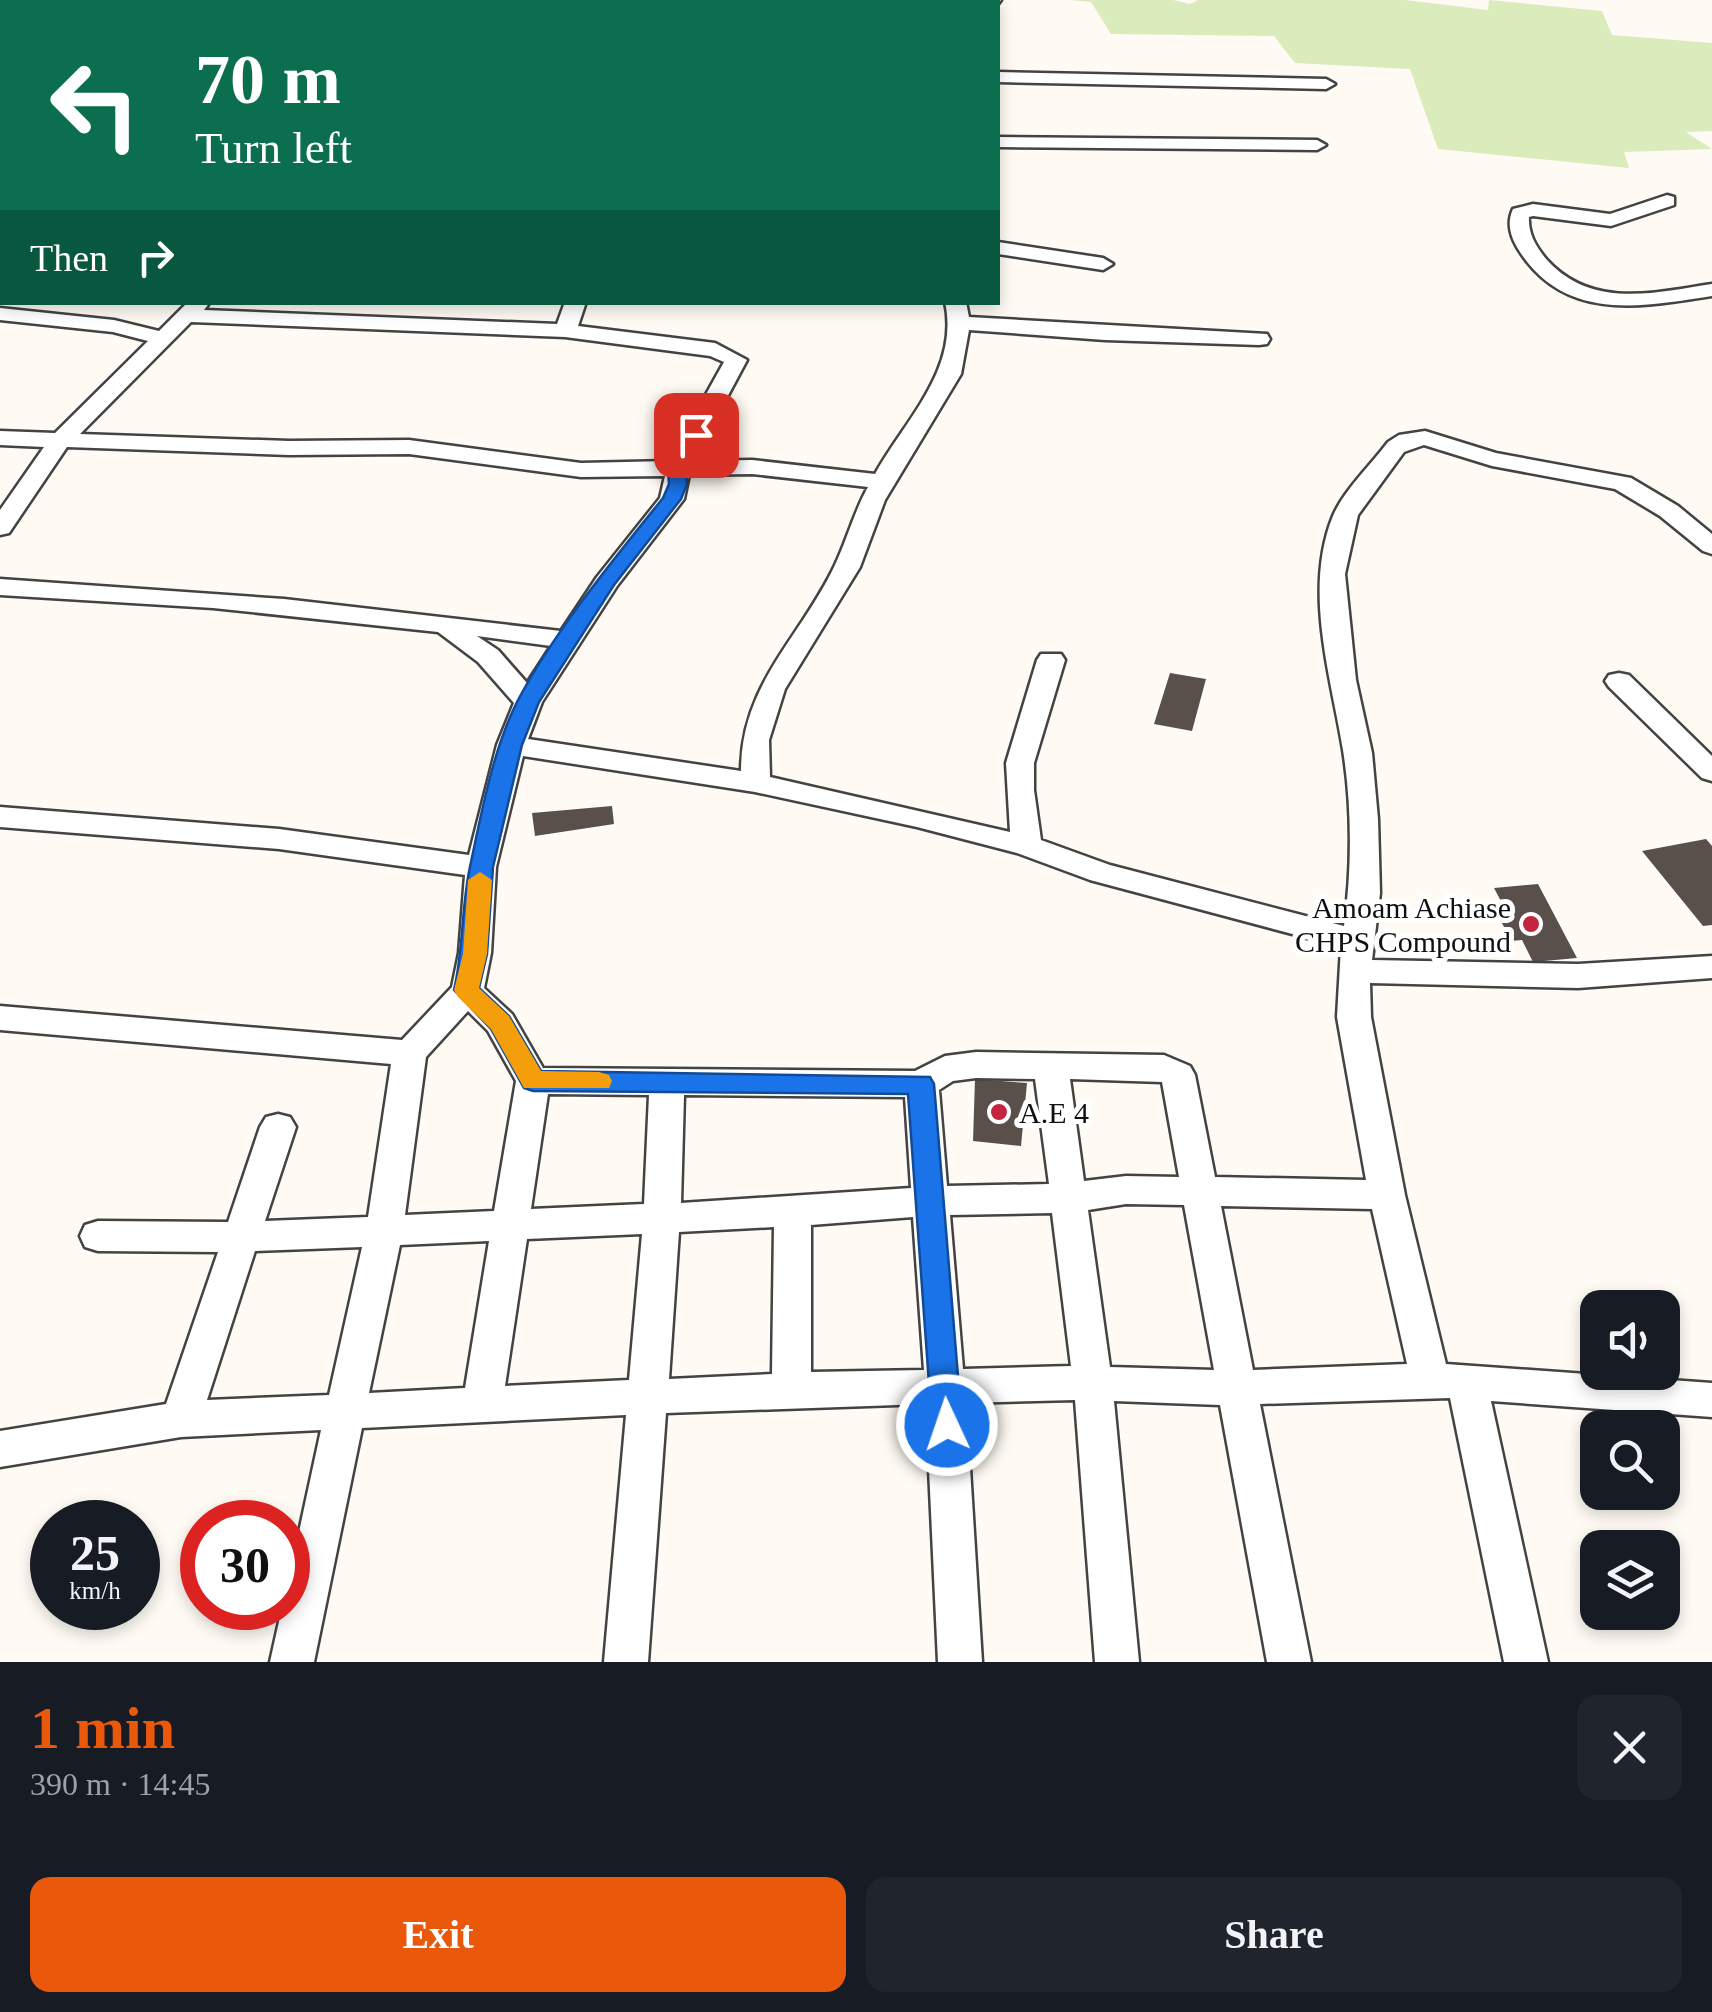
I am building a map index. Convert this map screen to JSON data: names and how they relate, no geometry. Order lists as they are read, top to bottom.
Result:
{
  "places": ["Amoam Achiase CHPS Compound", "A.E 4"],
  "page": {
    "turn": ["70 m", "Turn left"],
    "then": "Then",
    "speed": "25 km/h",
    "limit": "30",
    "heading": ["1 min", "390 m · 14:45"],
    "buttons": ["Exit", "Share"]
  }
}
